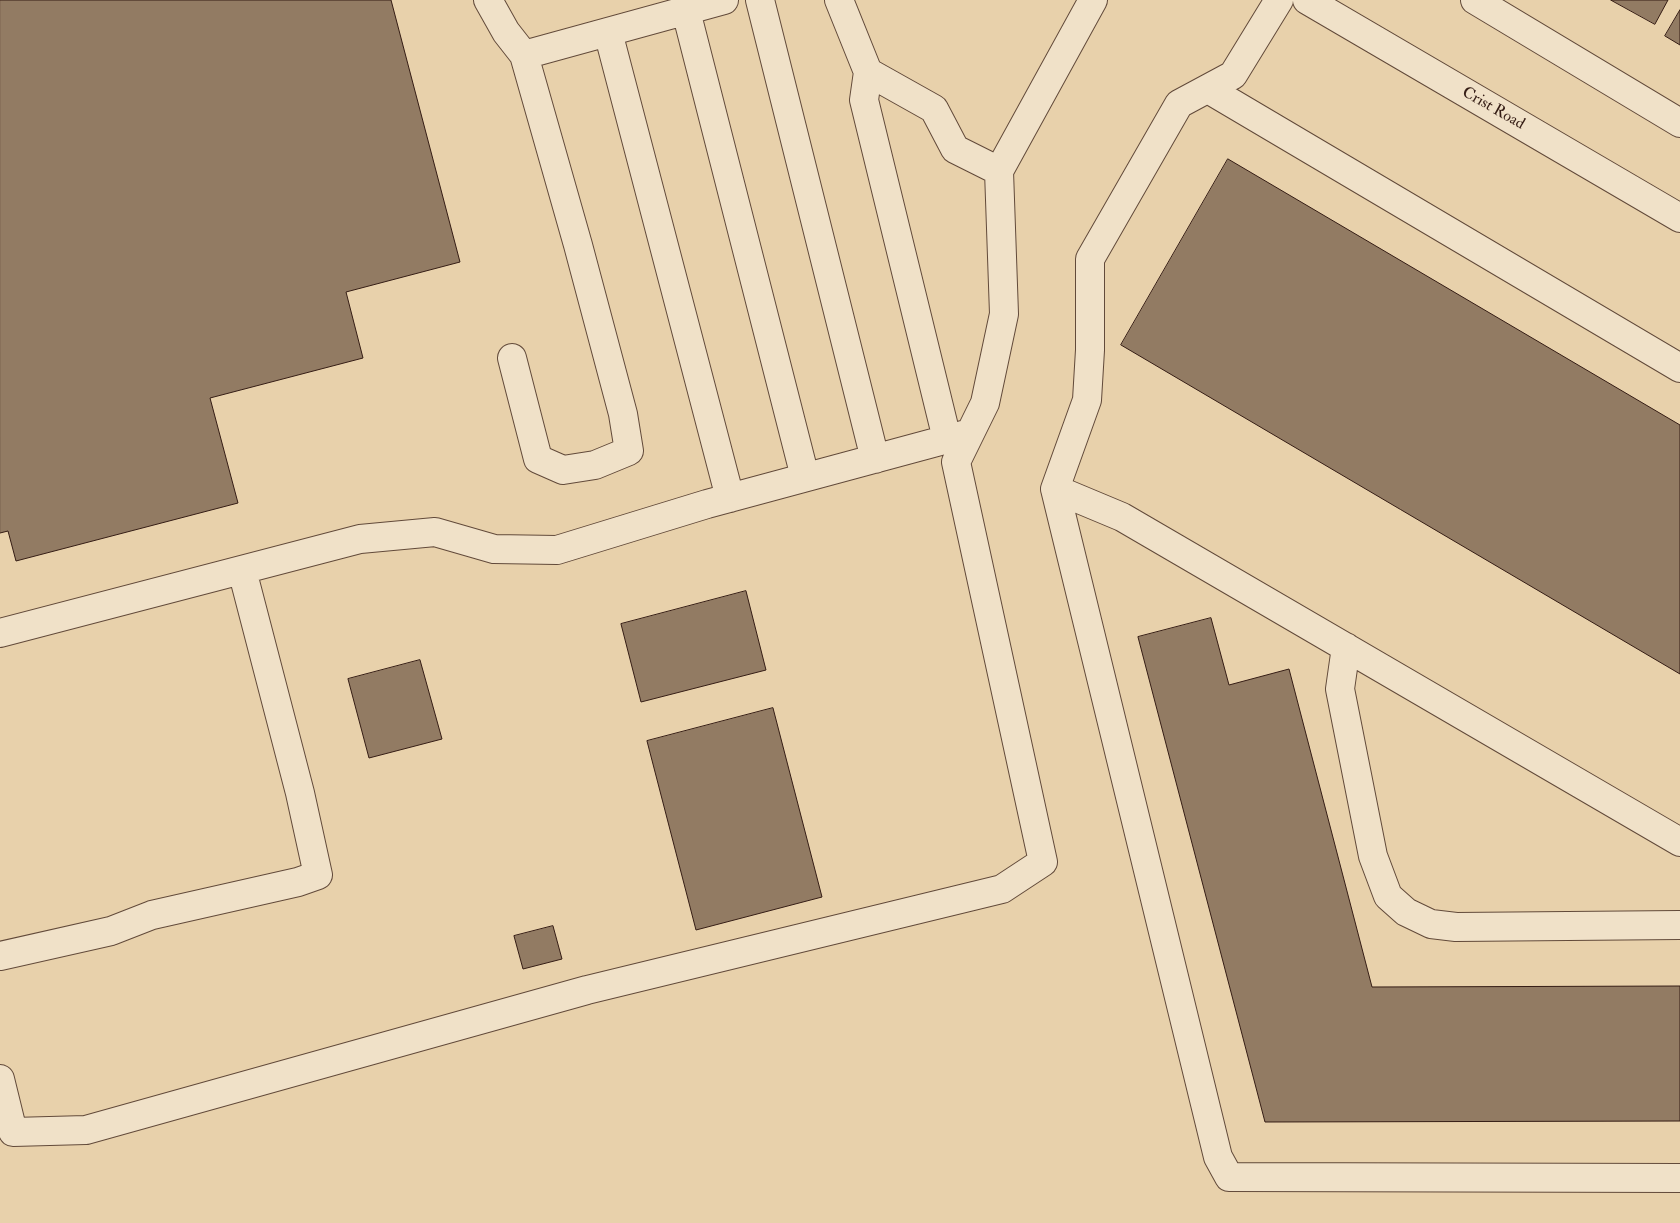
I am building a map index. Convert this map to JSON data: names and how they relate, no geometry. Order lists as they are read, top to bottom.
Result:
{
  "streets": {
    "street": ["Crist Road"]
  }
}
